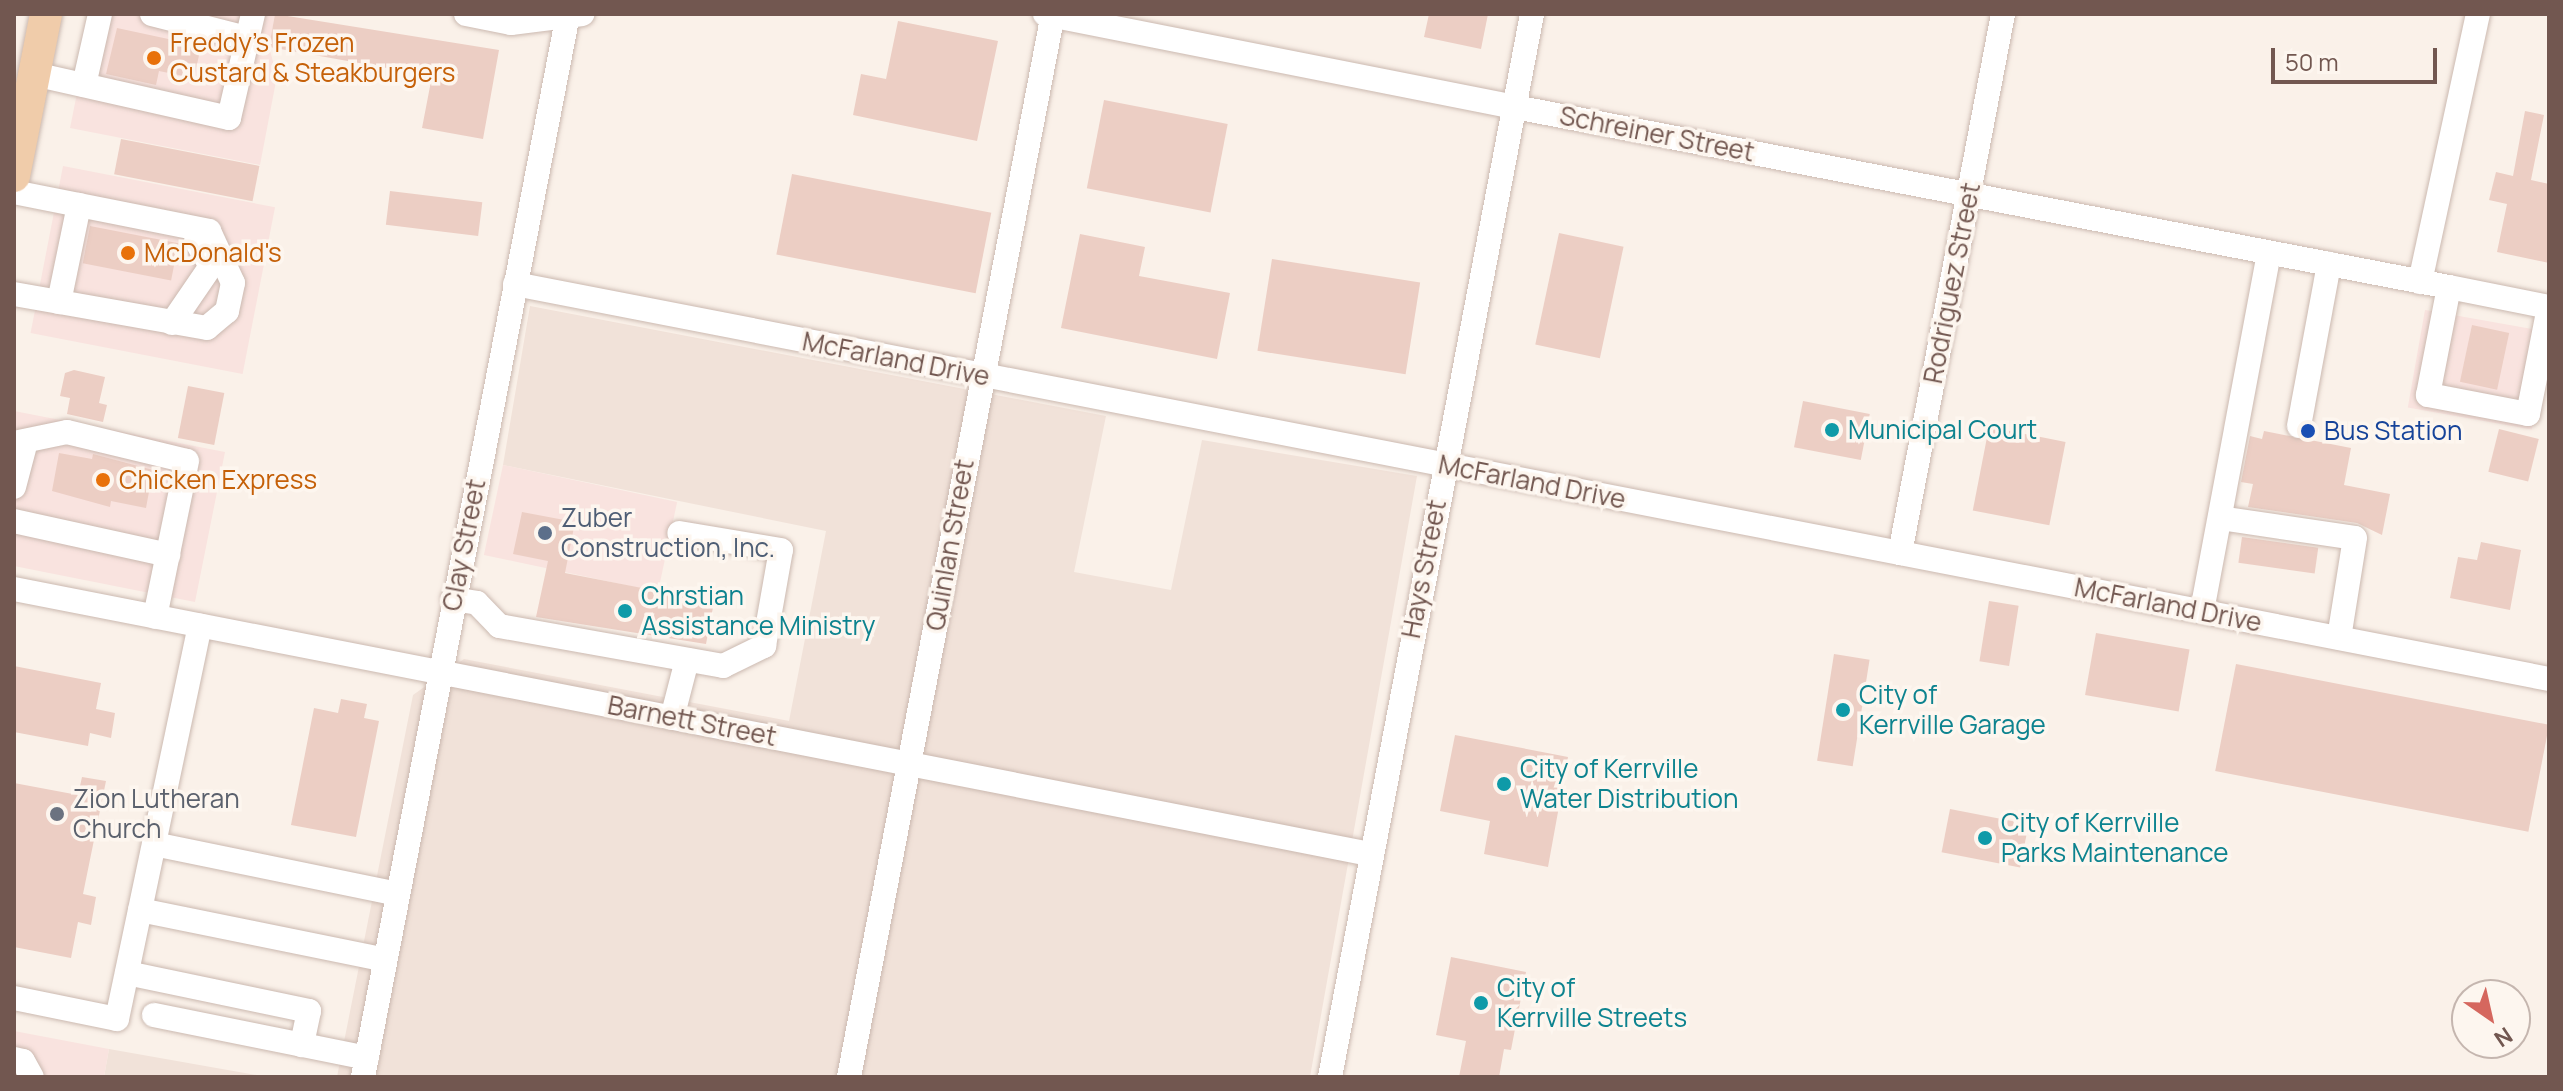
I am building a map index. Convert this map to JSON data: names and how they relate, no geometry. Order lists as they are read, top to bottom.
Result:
{
  "streets": {
    "street": [
      "Schreiner Street",
      "Rodriguez Street",
      "McFarland Drive",
      "Clay Street",
      "Quinlan Street",
      "Hays Street",
      "Barnett Street"
    ]
  },
  "crossings": [
    ["Schreiner Street", "Rodriguez Street"],
    ["Schreiner Street", "Quinlan Street"],
    ["Schreiner Street", "Hays Street"],
    ["Rodriguez Street", "McFarland Drive"],
    ["McFarland Drive", "Clay Street"],
    ["McFarland Drive", "Quinlan Street"],
    ["McFarland Drive", "Hays Street"],
    ["Clay Street", "Barnett Street"],
    ["Quinlan Street", "Barnett Street"],
    ["Hays Street", "Barnett Street"]
  ],
  "places": [
    "Freddy's Frozen Custard & Steakburgers",
    "McDonald's",
    "Municipal Court",
    "Bus Station",
    "Chicken Express",
    "Zuber Construction, Inc.",
    "Chrstian Assistance Ministry",
    "City of Kerrville Garage",
    "City of Kerrville Water Distribution",
    "Zion Lutheran Church",
    "City of Kerrville Parks Maintenance",
    "City of Kerrville Streets"
  ],
  "scale_bar": "50 m",
  "north": "bottom right"
}
